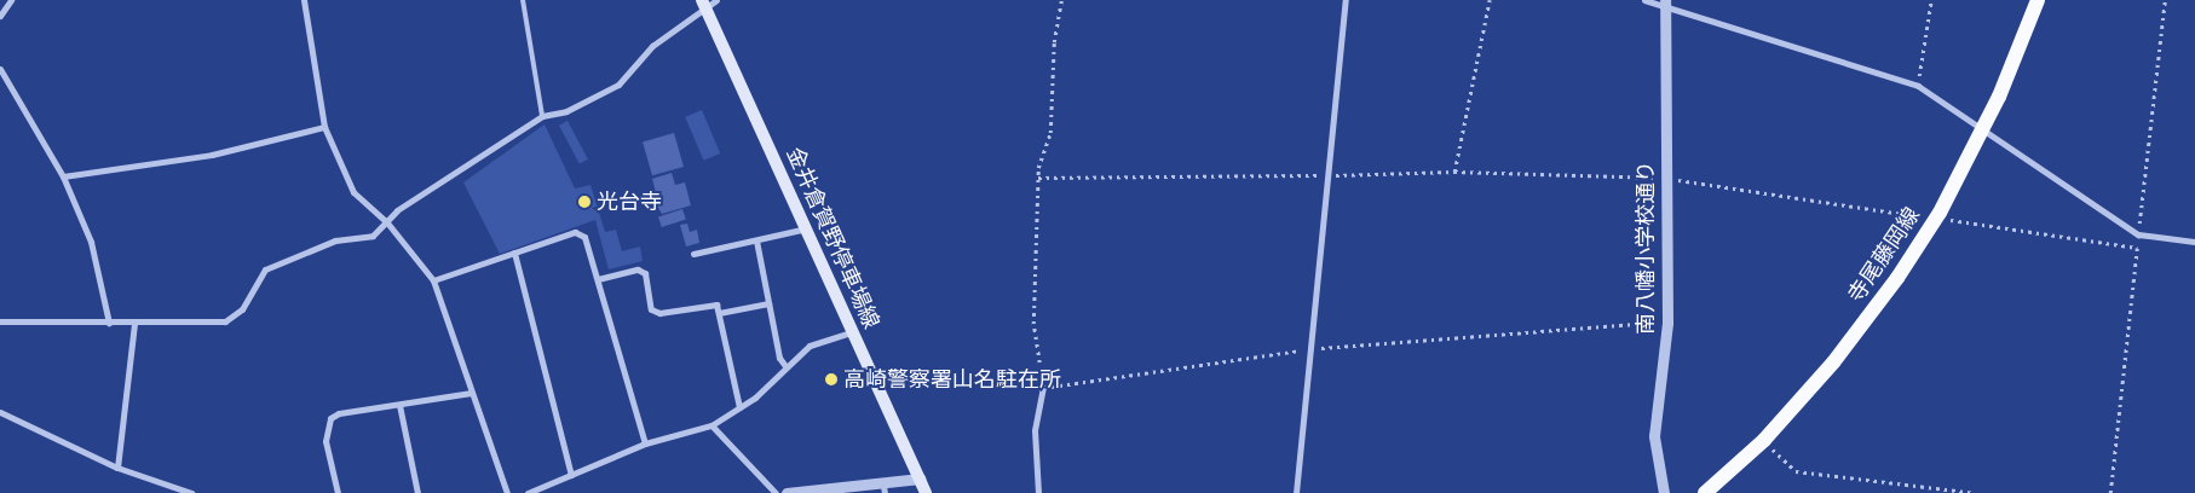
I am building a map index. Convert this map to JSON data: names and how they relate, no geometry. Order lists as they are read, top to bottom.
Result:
{
  "streets": {
    "main road": ["金井倉賀野停車場線", "寺尾藤岡線"],
    "street": ["南八幡小学校通り"]
  },
  "places": ["光台寺", "高崎警察署山名駐在所"]
}
